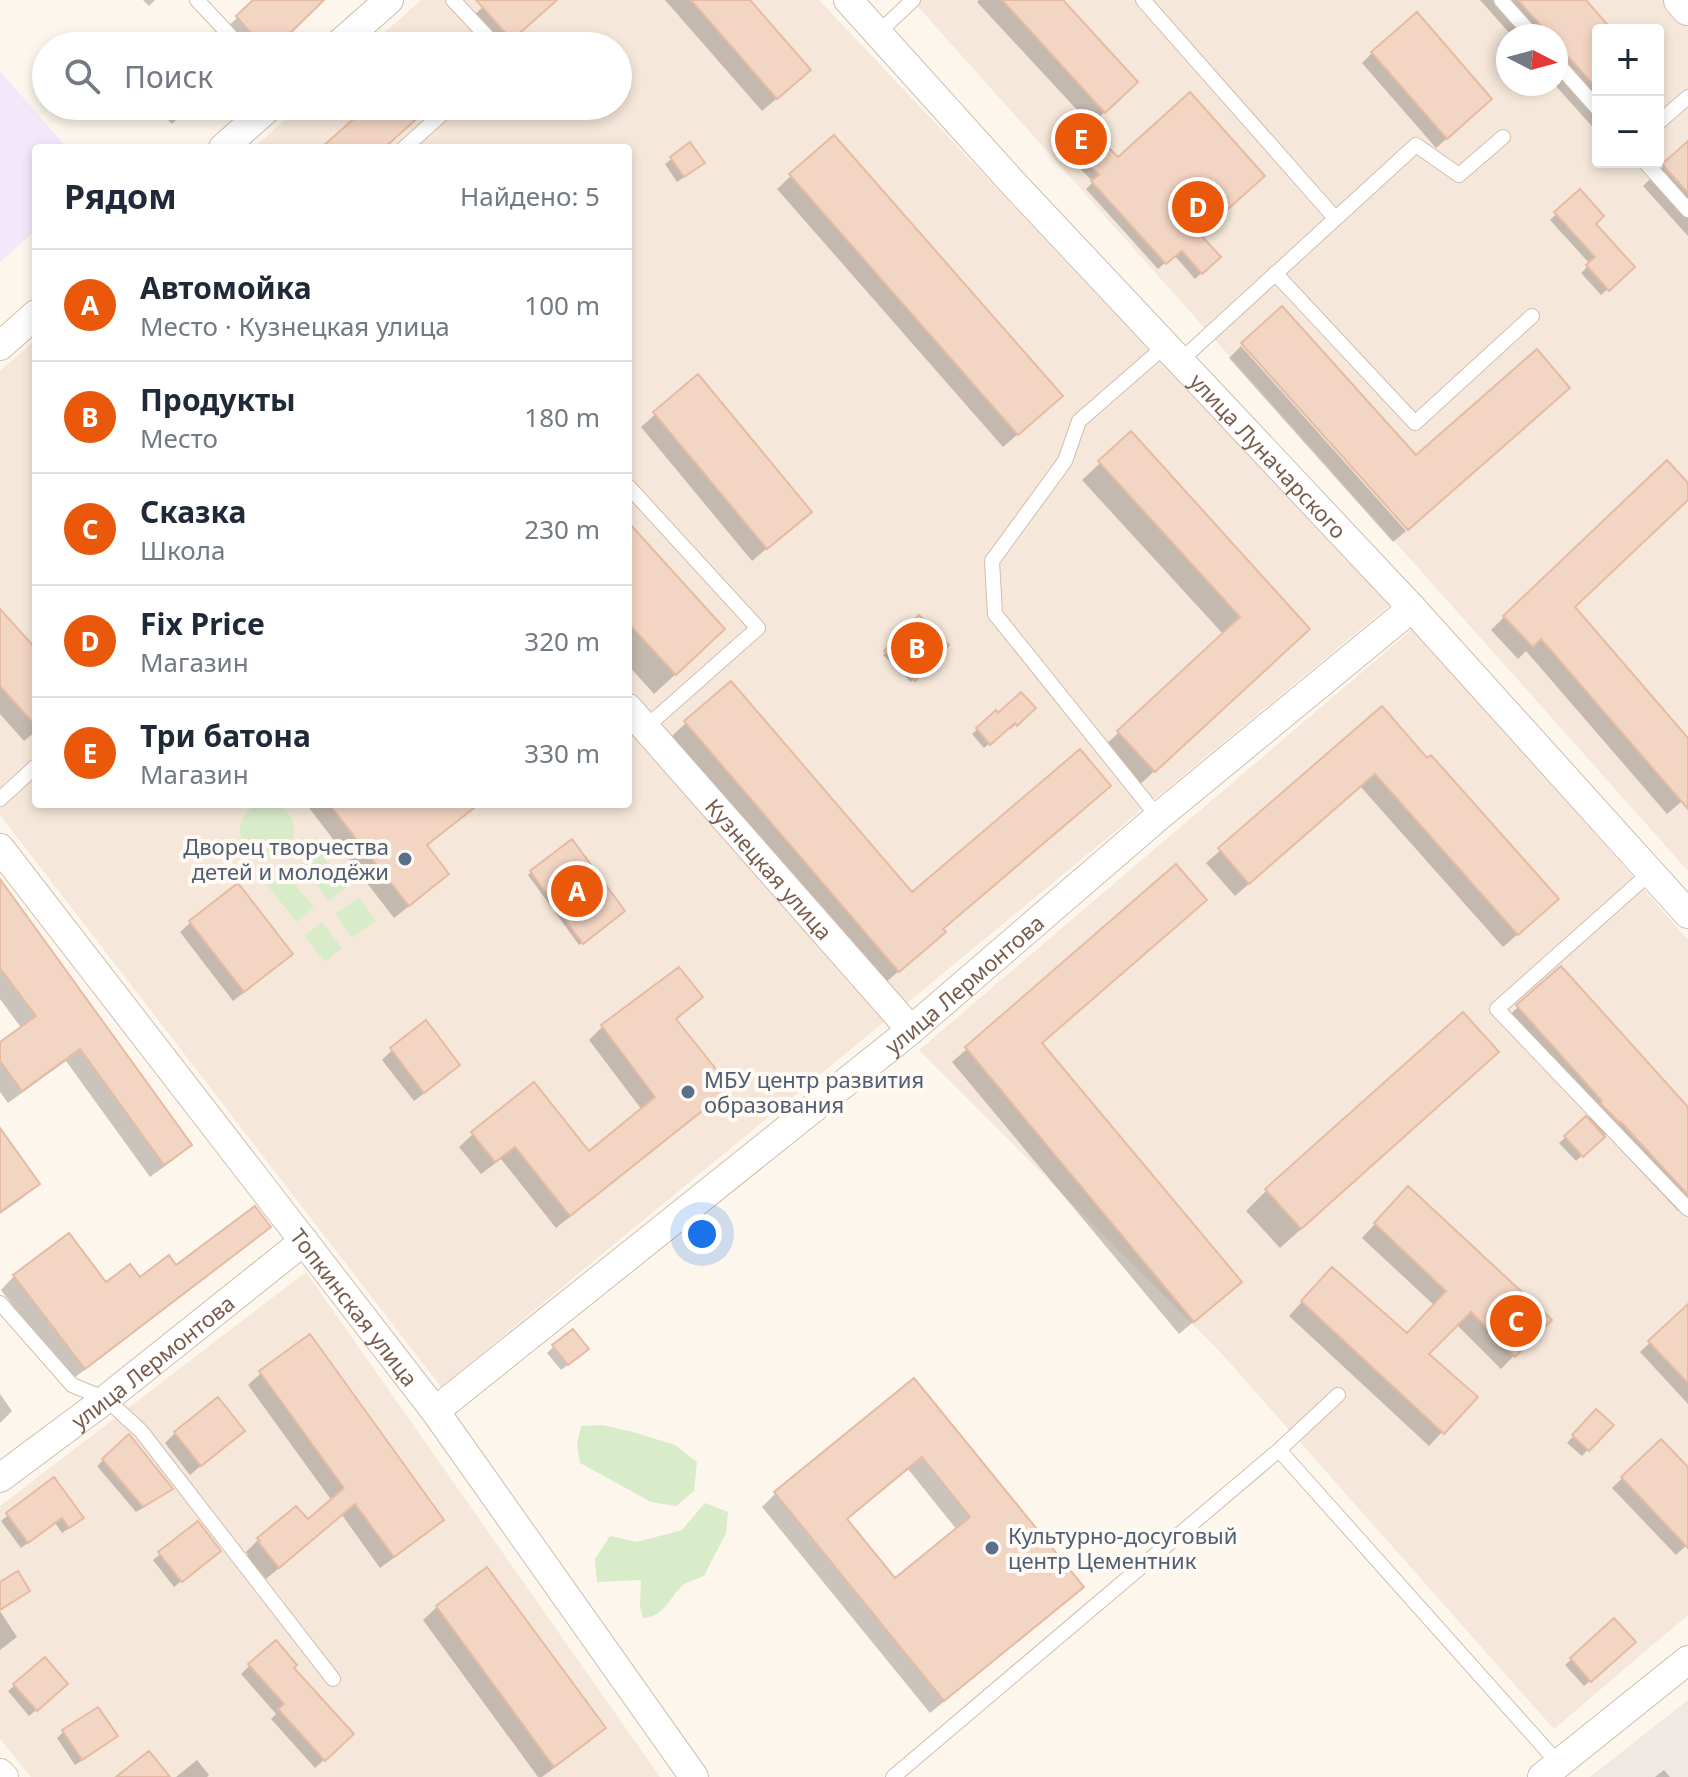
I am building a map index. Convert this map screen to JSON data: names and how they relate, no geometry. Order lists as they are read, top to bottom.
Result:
{
  "streets": {
    "street": [
      "улица Луначарского",
      "Кузнецкая улица",
      "улица Лермонтова",
      "Топкинская улица"
    ]
  },
  "crossings": [
    ["улица Луначарского", "улица Лермонтова"],
    ["Кузнецкая улица", "улица Лермонтова"],
    ["улица Лермонтова", "Топкинская улица"]
  ],
  "places": ["Дворец творчества детей и молодёжи", "МБУ центр развития образования", "Культурно-досуговый центр Цементник"],
  "north": "right",
  "page": {
    "map_buttons": ["+", "−"],
    "search": "Поиск",
    "pins": [
      "E",
      "D",
      "B",
      "A",
      "C"
    ],
    "heading": ["Рядом", "Найдено: 5"],
    "list": [
      {
        "mark": "A",
        "name": "Автомойка",
        "note": "Место · Кузнецкая улица",
        "value": "100 m"
      },
      {
        "mark": "B",
        "name": "Продукты",
        "note": "Место",
        "value": "180 m"
      },
      {
        "mark": "C",
        "name": "Сказка",
        "note": "Школа",
        "value": "230 m"
      },
      {
        "mark": "D",
        "name": "Fix Price",
        "note": "Магазин",
        "value": "320 m"
      },
      {
        "mark": "E",
        "name": "Три батона",
        "note": "Магазин",
        "value": "330 m"
      }
    ]
  }
}
